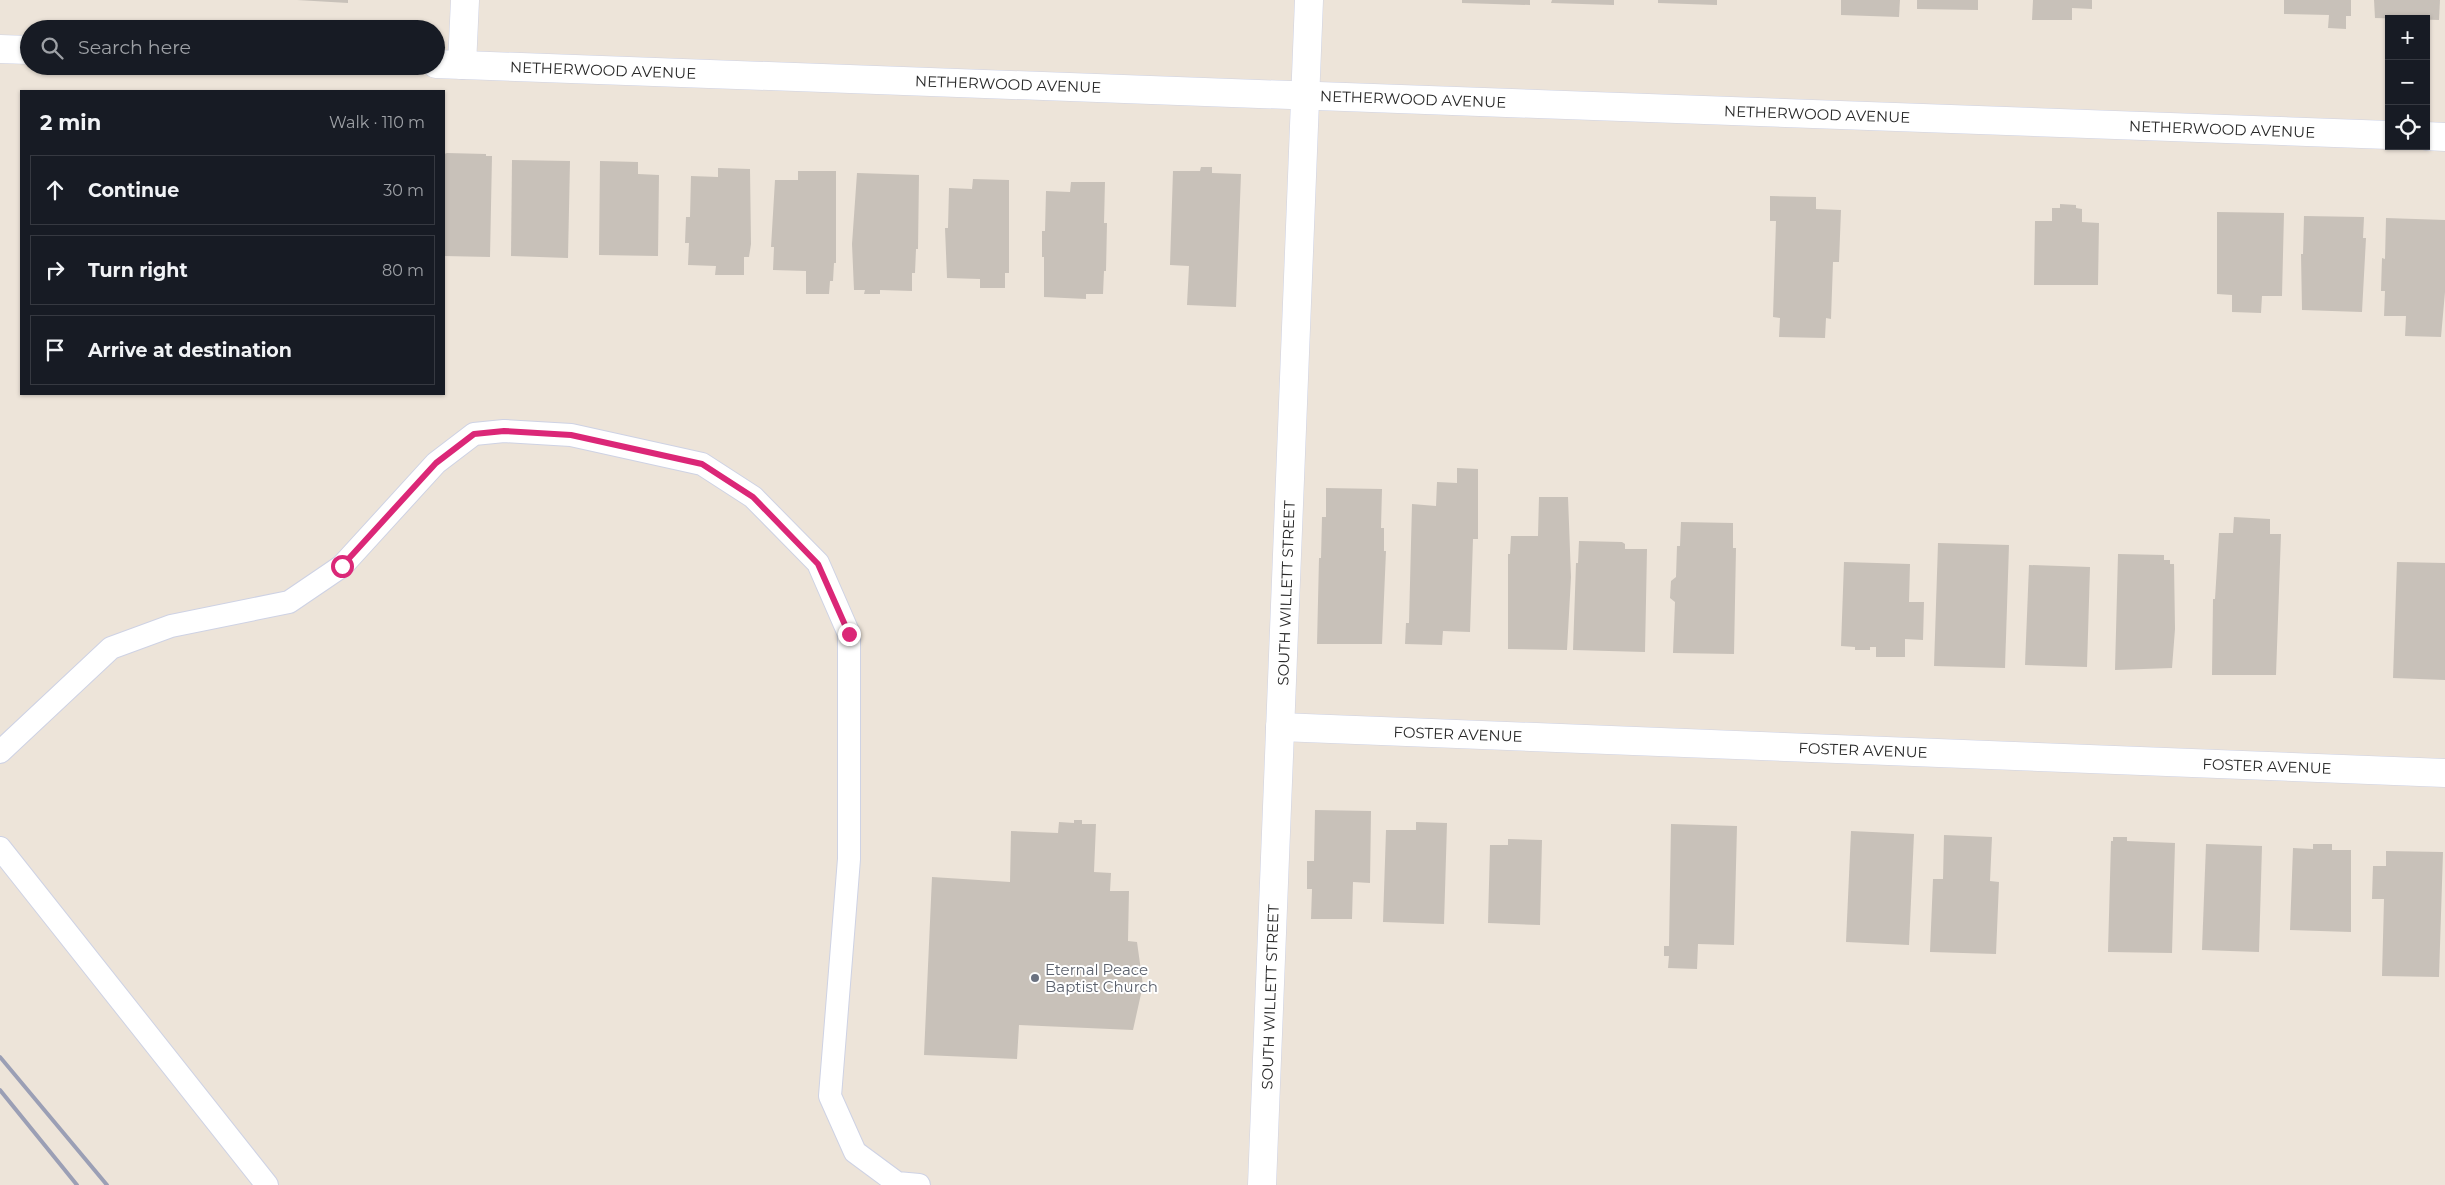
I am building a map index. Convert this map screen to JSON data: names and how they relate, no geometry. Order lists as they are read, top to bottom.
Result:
{
  "streets": {
    "street": ["NETHERWOOD AVENUE", "SOUTH WILLETT STREET", "FOSTER AVENUE"]
  },
  "crossings": [
    ["NETHERWOOD AVENUE", "SOUTH WILLETT STREET"],
    ["SOUTH WILLETT STREET", "FOSTER AVENUE"]
  ],
  "places": ["Eternal Peace Baptist Church"],
  "page": {
    "map_buttons": ["+", "−"],
    "search": "Search here",
    "heading": ["2 min", "Walk · 110 m"],
    "list": [
      ["Continue", "30 m"],
      ["Turn right", "80 m"],
      "Arrive at destination"
    ]
  }
}
